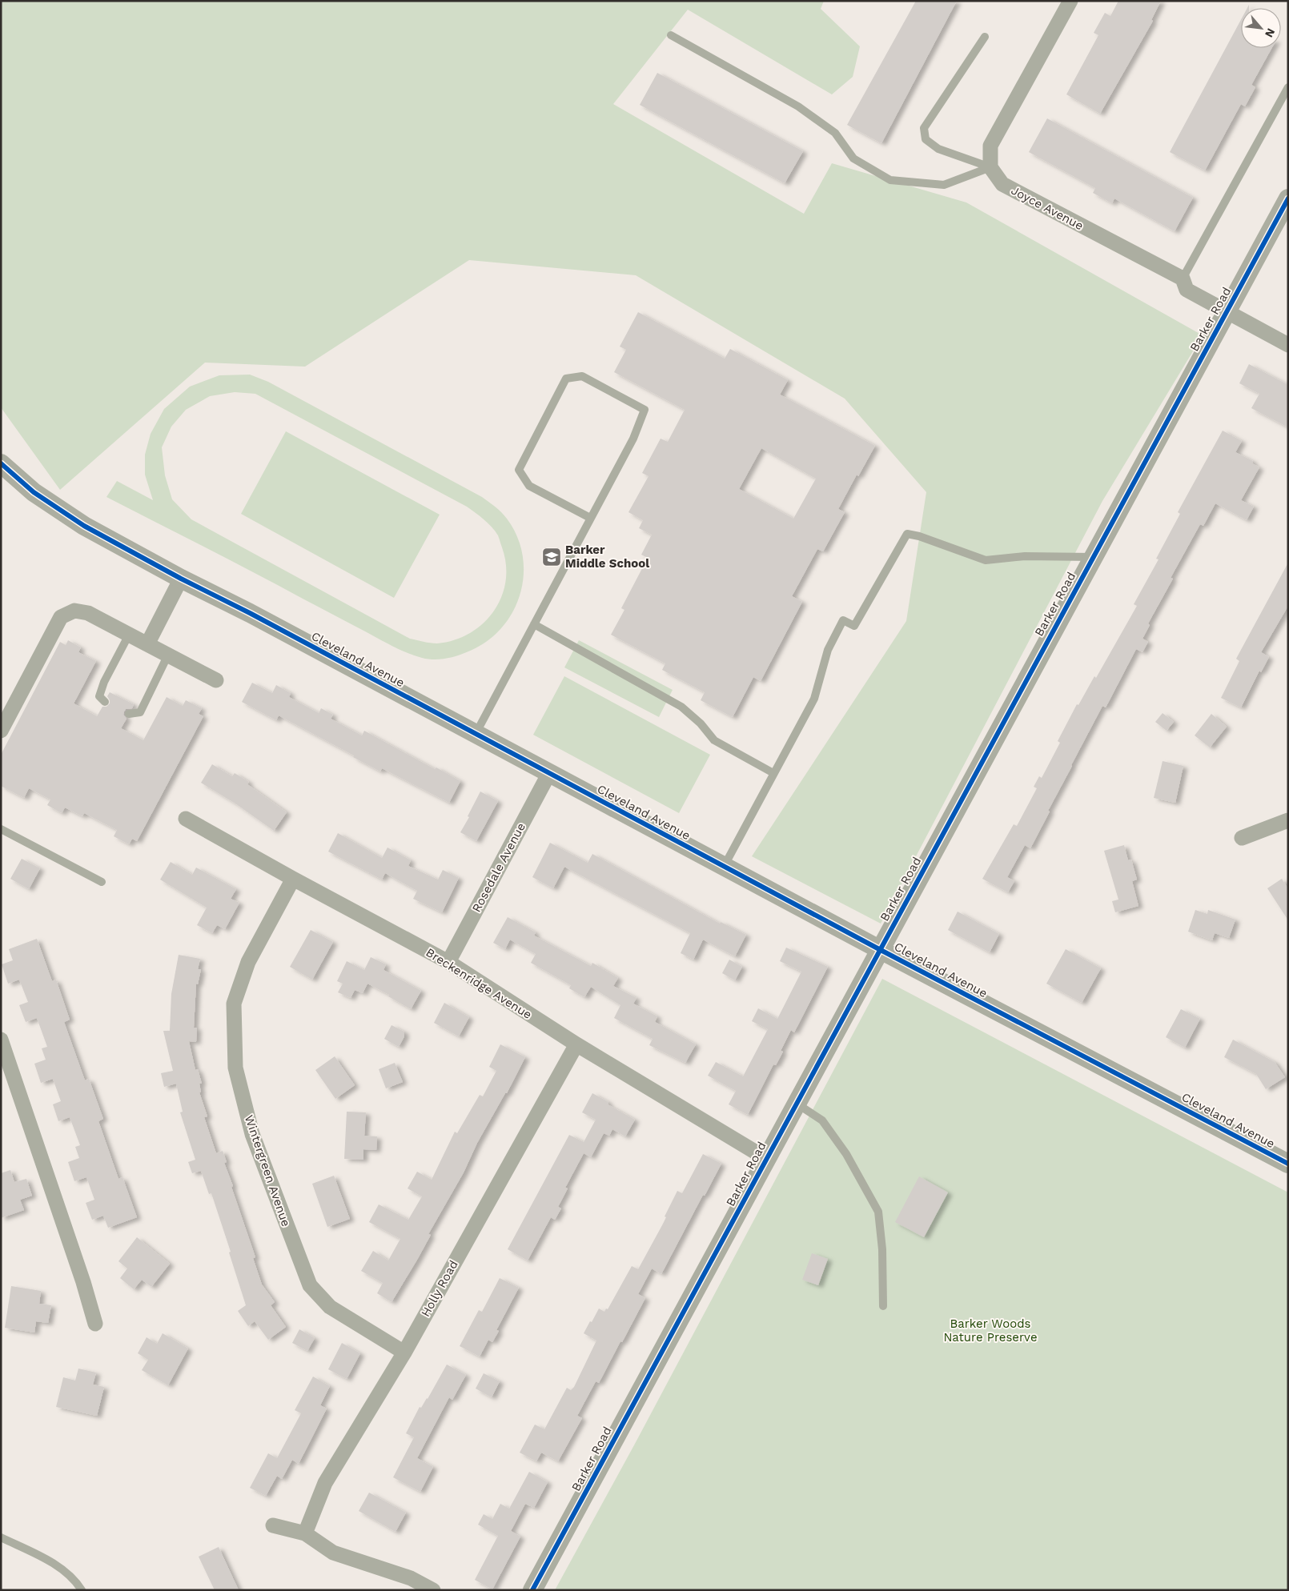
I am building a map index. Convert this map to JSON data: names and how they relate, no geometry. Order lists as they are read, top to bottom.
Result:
{
  "streets": {
    "street": [
      "Joyce Avenue",
      "Barker Road",
      "Cleveland Avenue",
      "Rosedale Avenue",
      "Breckenridge Avenue",
      "Wintergreen Avenue",
      "Holly Road"
    ]
  },
  "crossings": [
    ["Joyce Avenue", "Barker Road"],
    ["Barker Road", "Cleveland Avenue"],
    ["Barker Road", "Breckenridge Avenue"],
    ["Cleveland Avenue", "Rosedale Avenue"],
    ["Rosedale Avenue", "Breckenridge Avenue"],
    ["Breckenridge Avenue", "Wintergreen Avenue"],
    ["Breckenridge Avenue", "Holly Road"],
    ["Wintergreen Avenue", "Holly Road"]
  ],
  "parks": ["Barker Woods Nature Preserve"],
  "places": {
    "school or university": ["Barker Middle School"]
  },
  "north": "bottom right"
}
